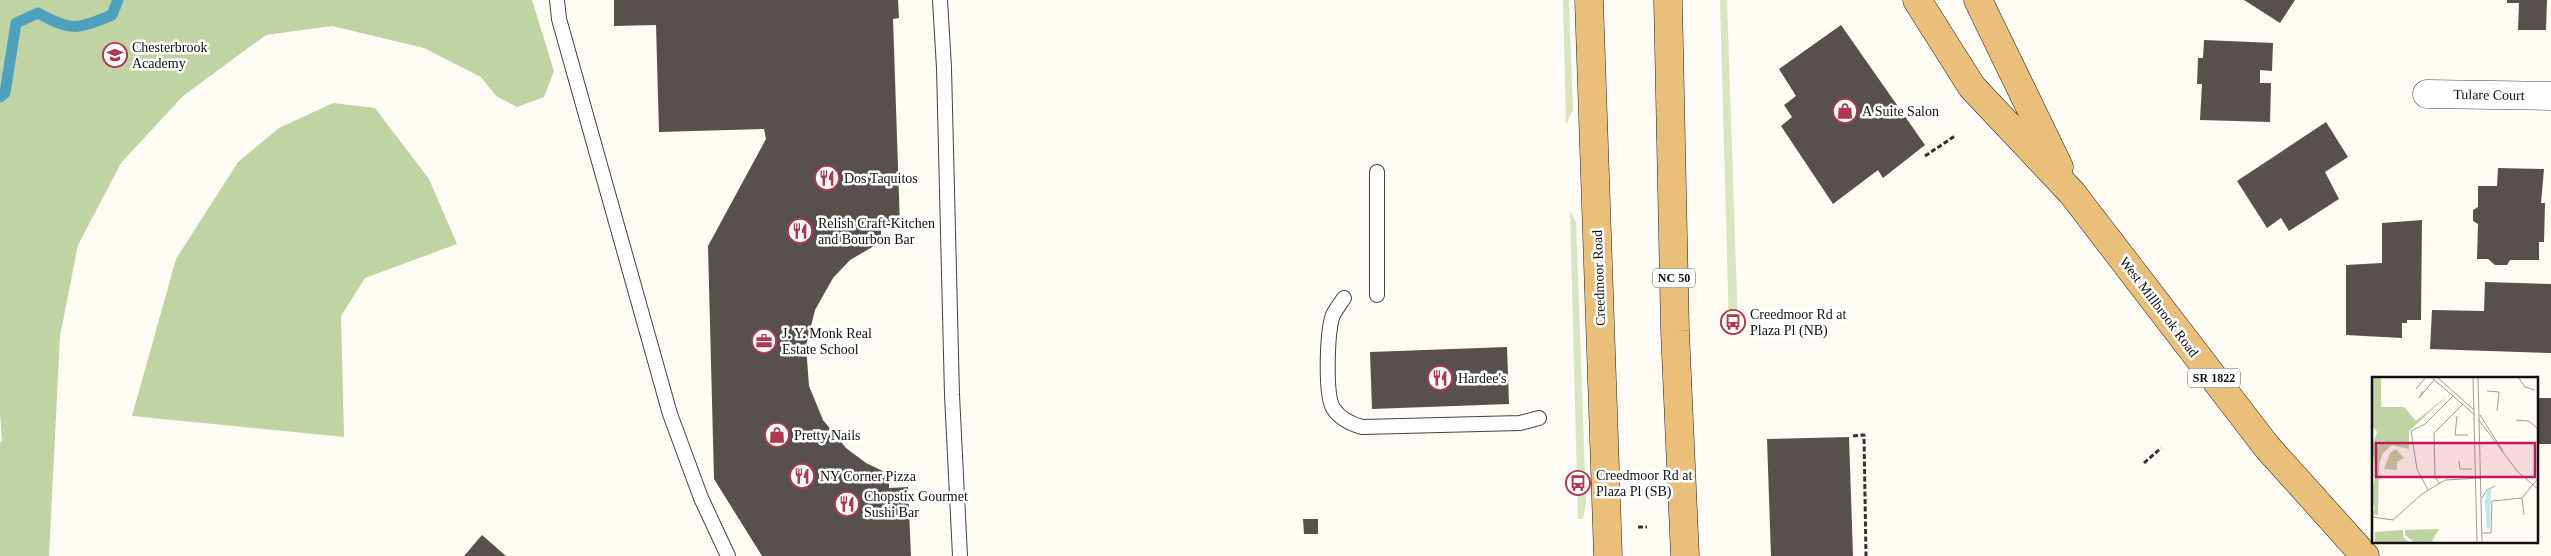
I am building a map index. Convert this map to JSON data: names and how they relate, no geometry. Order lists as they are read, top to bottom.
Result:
{
  "streets": {
    "main road": [
      "Creedmoor Road",
      "NC 50",
      "West Millbrook Road",
      "SR 1822"
    ],
    "street": ["Tulare Court"]
  },
  "places": {
    "school or university": ["Chesterbrook Academy"],
    "shop": ["A Suite Salon", "Pretty Nails"],
    "restaurant": [
      "Dos Taquitos",
      "Relish Craft-Kitchen and Bourbon Bar",
      "Hardee's",
      "NY Corner Pizza",
      "Chopstix Gourmet Sushi Bar"
    ],
    "bus stop": ["Creedmoor Rd at Plaza Pl (NB)", "Creedmoor Rd at Plaza Pl (SB)"],
    "office": ["J. Y. Monk Real Estate School"]
  }
}
